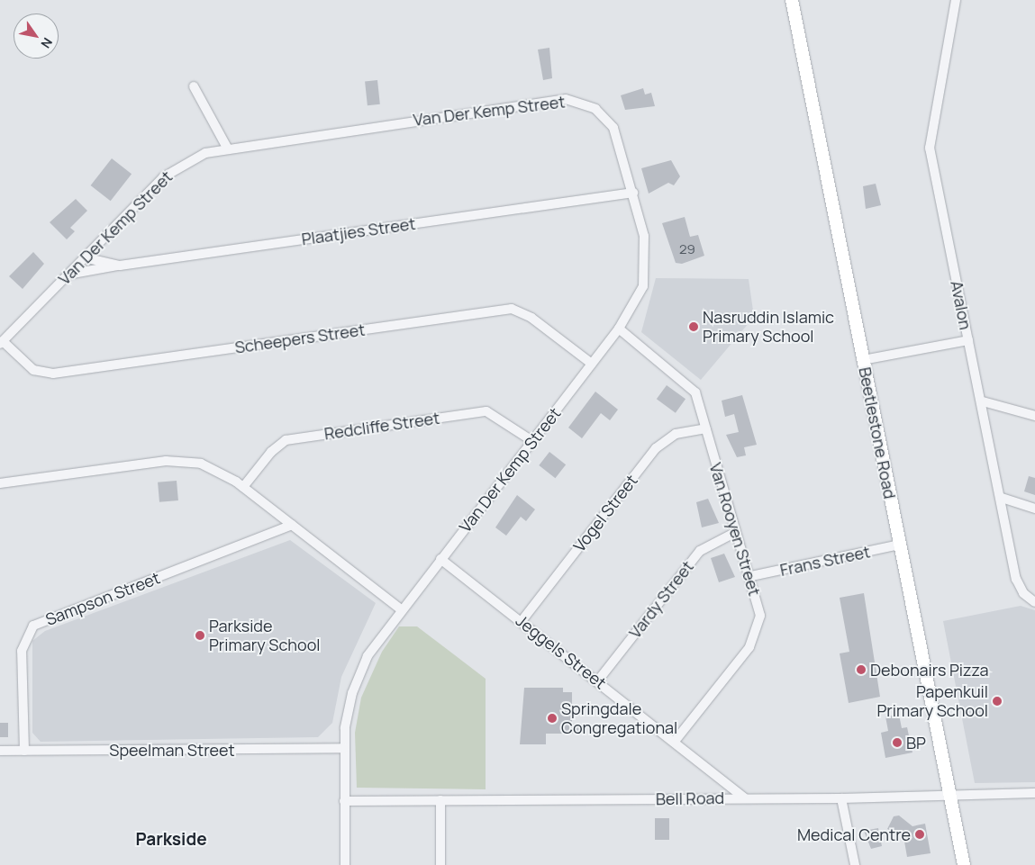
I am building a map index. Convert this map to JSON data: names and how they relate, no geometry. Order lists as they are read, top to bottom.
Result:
{
  "streets": {
    "street": [
      "Van Der Kemp Street",
      "Plaatjies Street",
      "Avalon",
      "Scheepers Street",
      "Redcliffe Street",
      "Beetlestone Road",
      "Vogel Street",
      "Van Rooyen Street",
      "Frans Street",
      "Sampson Street",
      "Vardy Street",
      "Jeggels Street",
      "Speelman Street",
      "Bell Road"
    ]
  },
  "crossings": [
    ["Van Der Kemp Street", "Plaatjies Street"],
    ["Van Der Kemp Street", "Scheepers Street"],
    ["Van Der Kemp Street", "Redcliffe Street"],
    ["Van Der Kemp Street", "Van Rooyen Street"],
    ["Van Der Kemp Street", "Jeggels Street"],
    ["Van Der Kemp Street", "Speelman Street"],
    ["Van Der Kemp Street", "Bell Road"],
    ["Beetlestone Road", "Frans Street"],
    ["Beetlestone Road", "Bell Road"],
    ["Vogel Street", "Van Rooyen Street"],
    ["Vogel Street", "Jeggels Street"],
    ["Van Rooyen Street", "Frans Street"],
    ["Van Rooyen Street", "Vardy Street"],
    ["Van Rooyen Street", "Jeggels Street"],
    ["Sampson Street", "Speelman Street"],
    ["Vardy Street", "Jeggels Street"],
    ["Jeggels Street", "Bell Road"]
  ],
  "districts": ["Parkside"],
  "places": [
    "Nasruddin Islamic Primary School",
    "Parkside Primary School",
    "Debonairs Pizza",
    "Papenkuil Primary School",
    "Springdale Congregational",
    "BP",
    "Medical Centre"
  ],
  "house_numbers": ["29"],
  "north": "bottom right"
}
